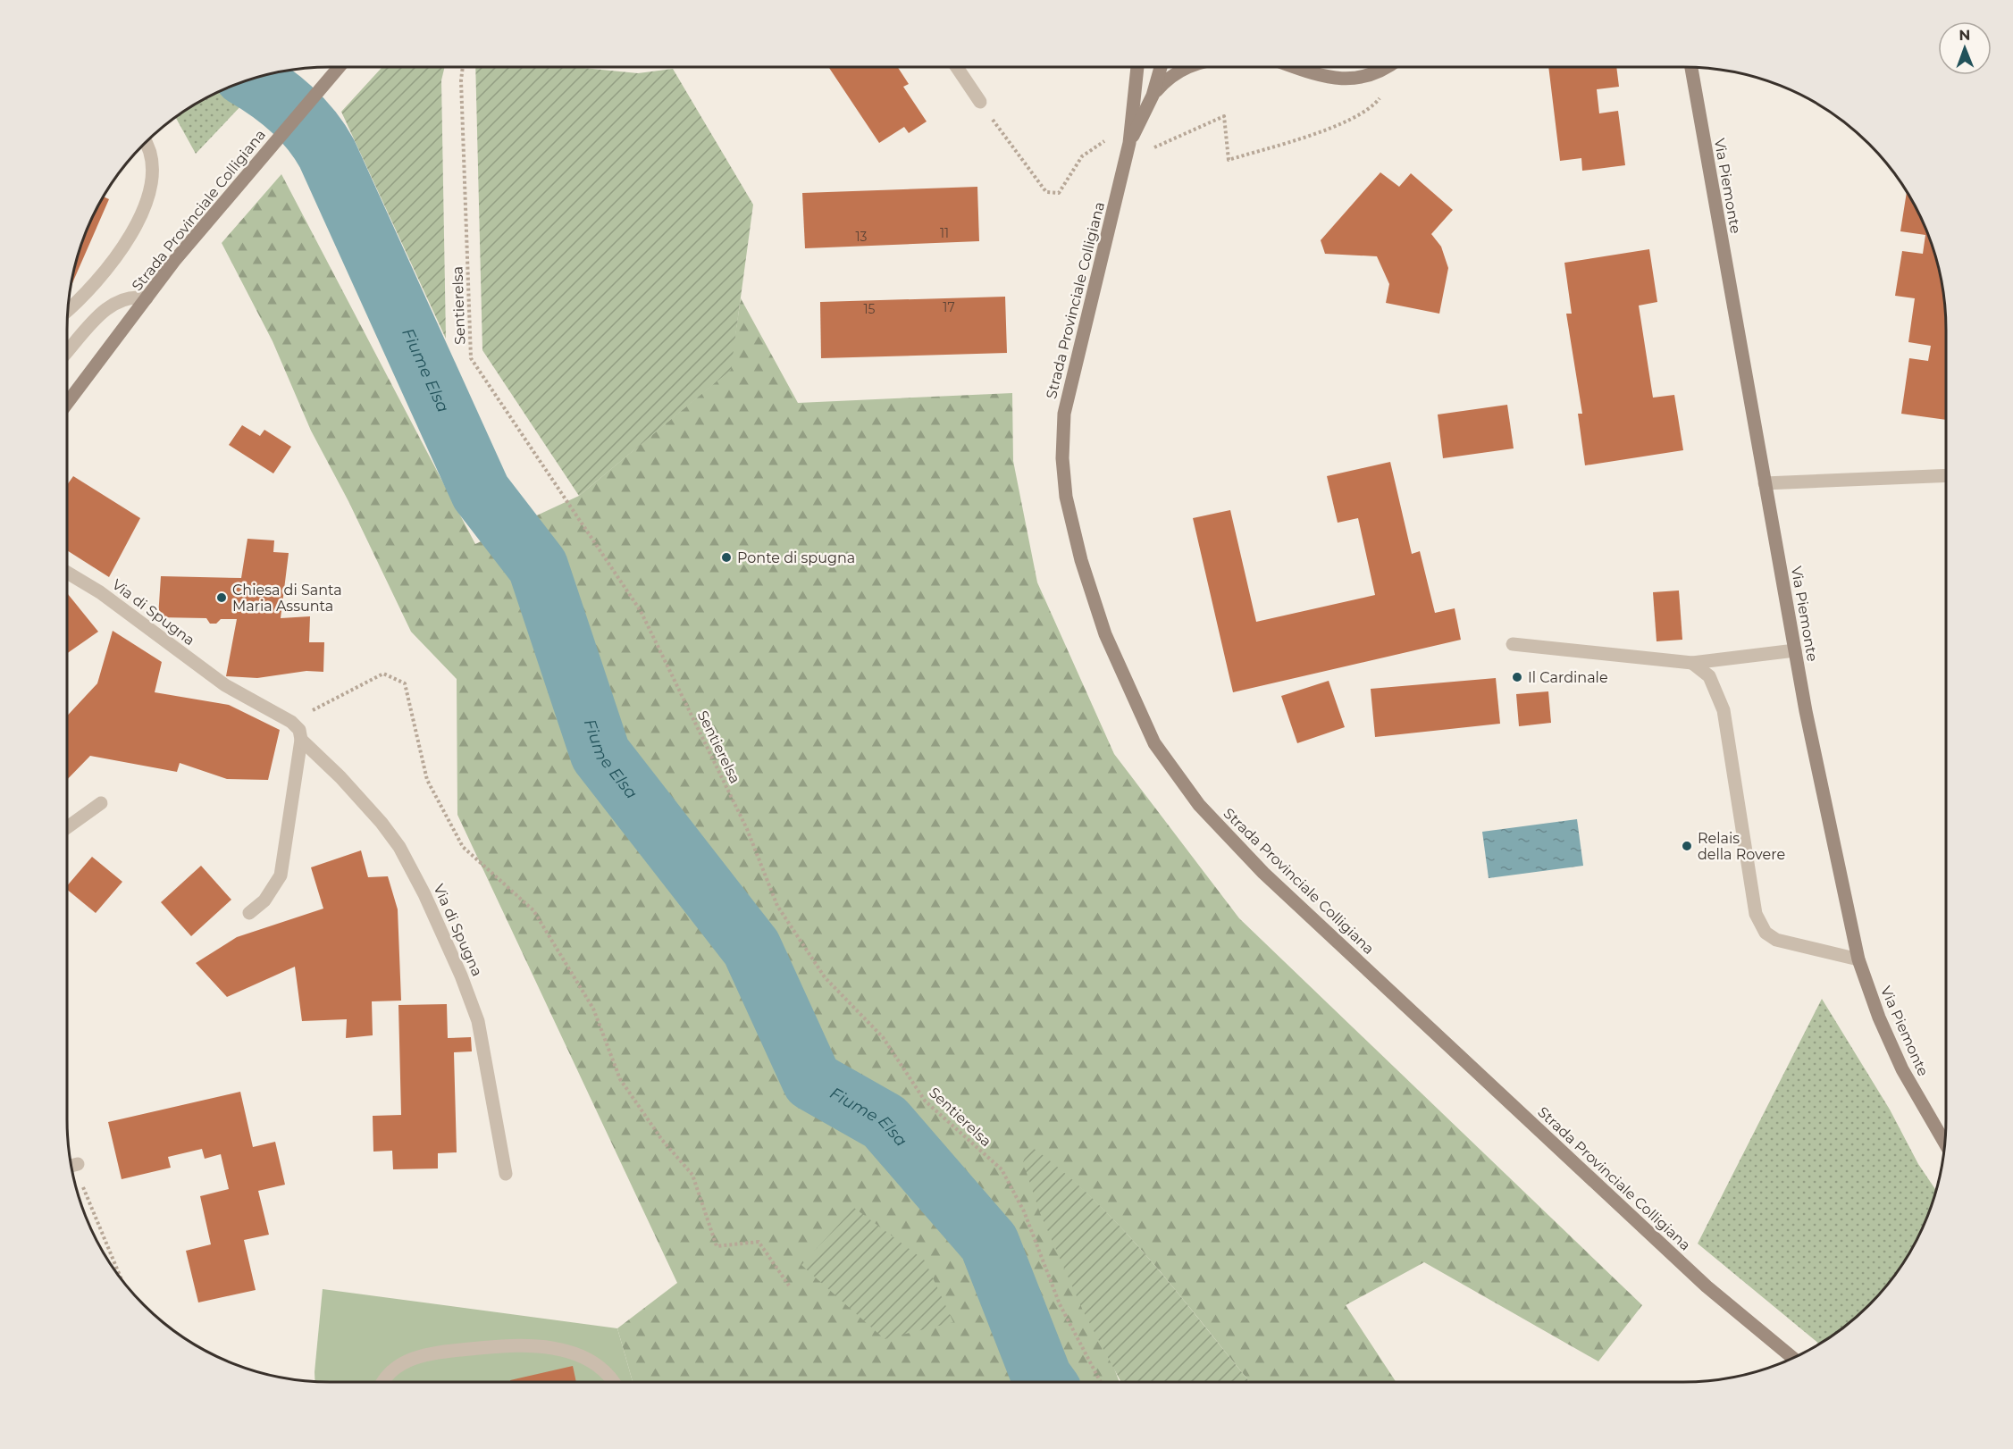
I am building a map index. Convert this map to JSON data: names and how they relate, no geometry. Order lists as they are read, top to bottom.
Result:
{
  "streets": {
    "main road": ["Via Piemonte", "Strada Provinciale Colligiana"],
    "street": ["Via di Spugna"],
    "path": ["Sentierelsa"]
  },
  "water": ["Fiume Elsa"],
  "places": [
    "Ponte di spugna",
    "Chiesa di Santa Maria Assunta",
    "Il Cardinale",
    "Relais della Rovere"
  ],
  "house_numbers": [
    "11",
    "13",
    "17",
    "15"
  ],
  "north": "top"
}
